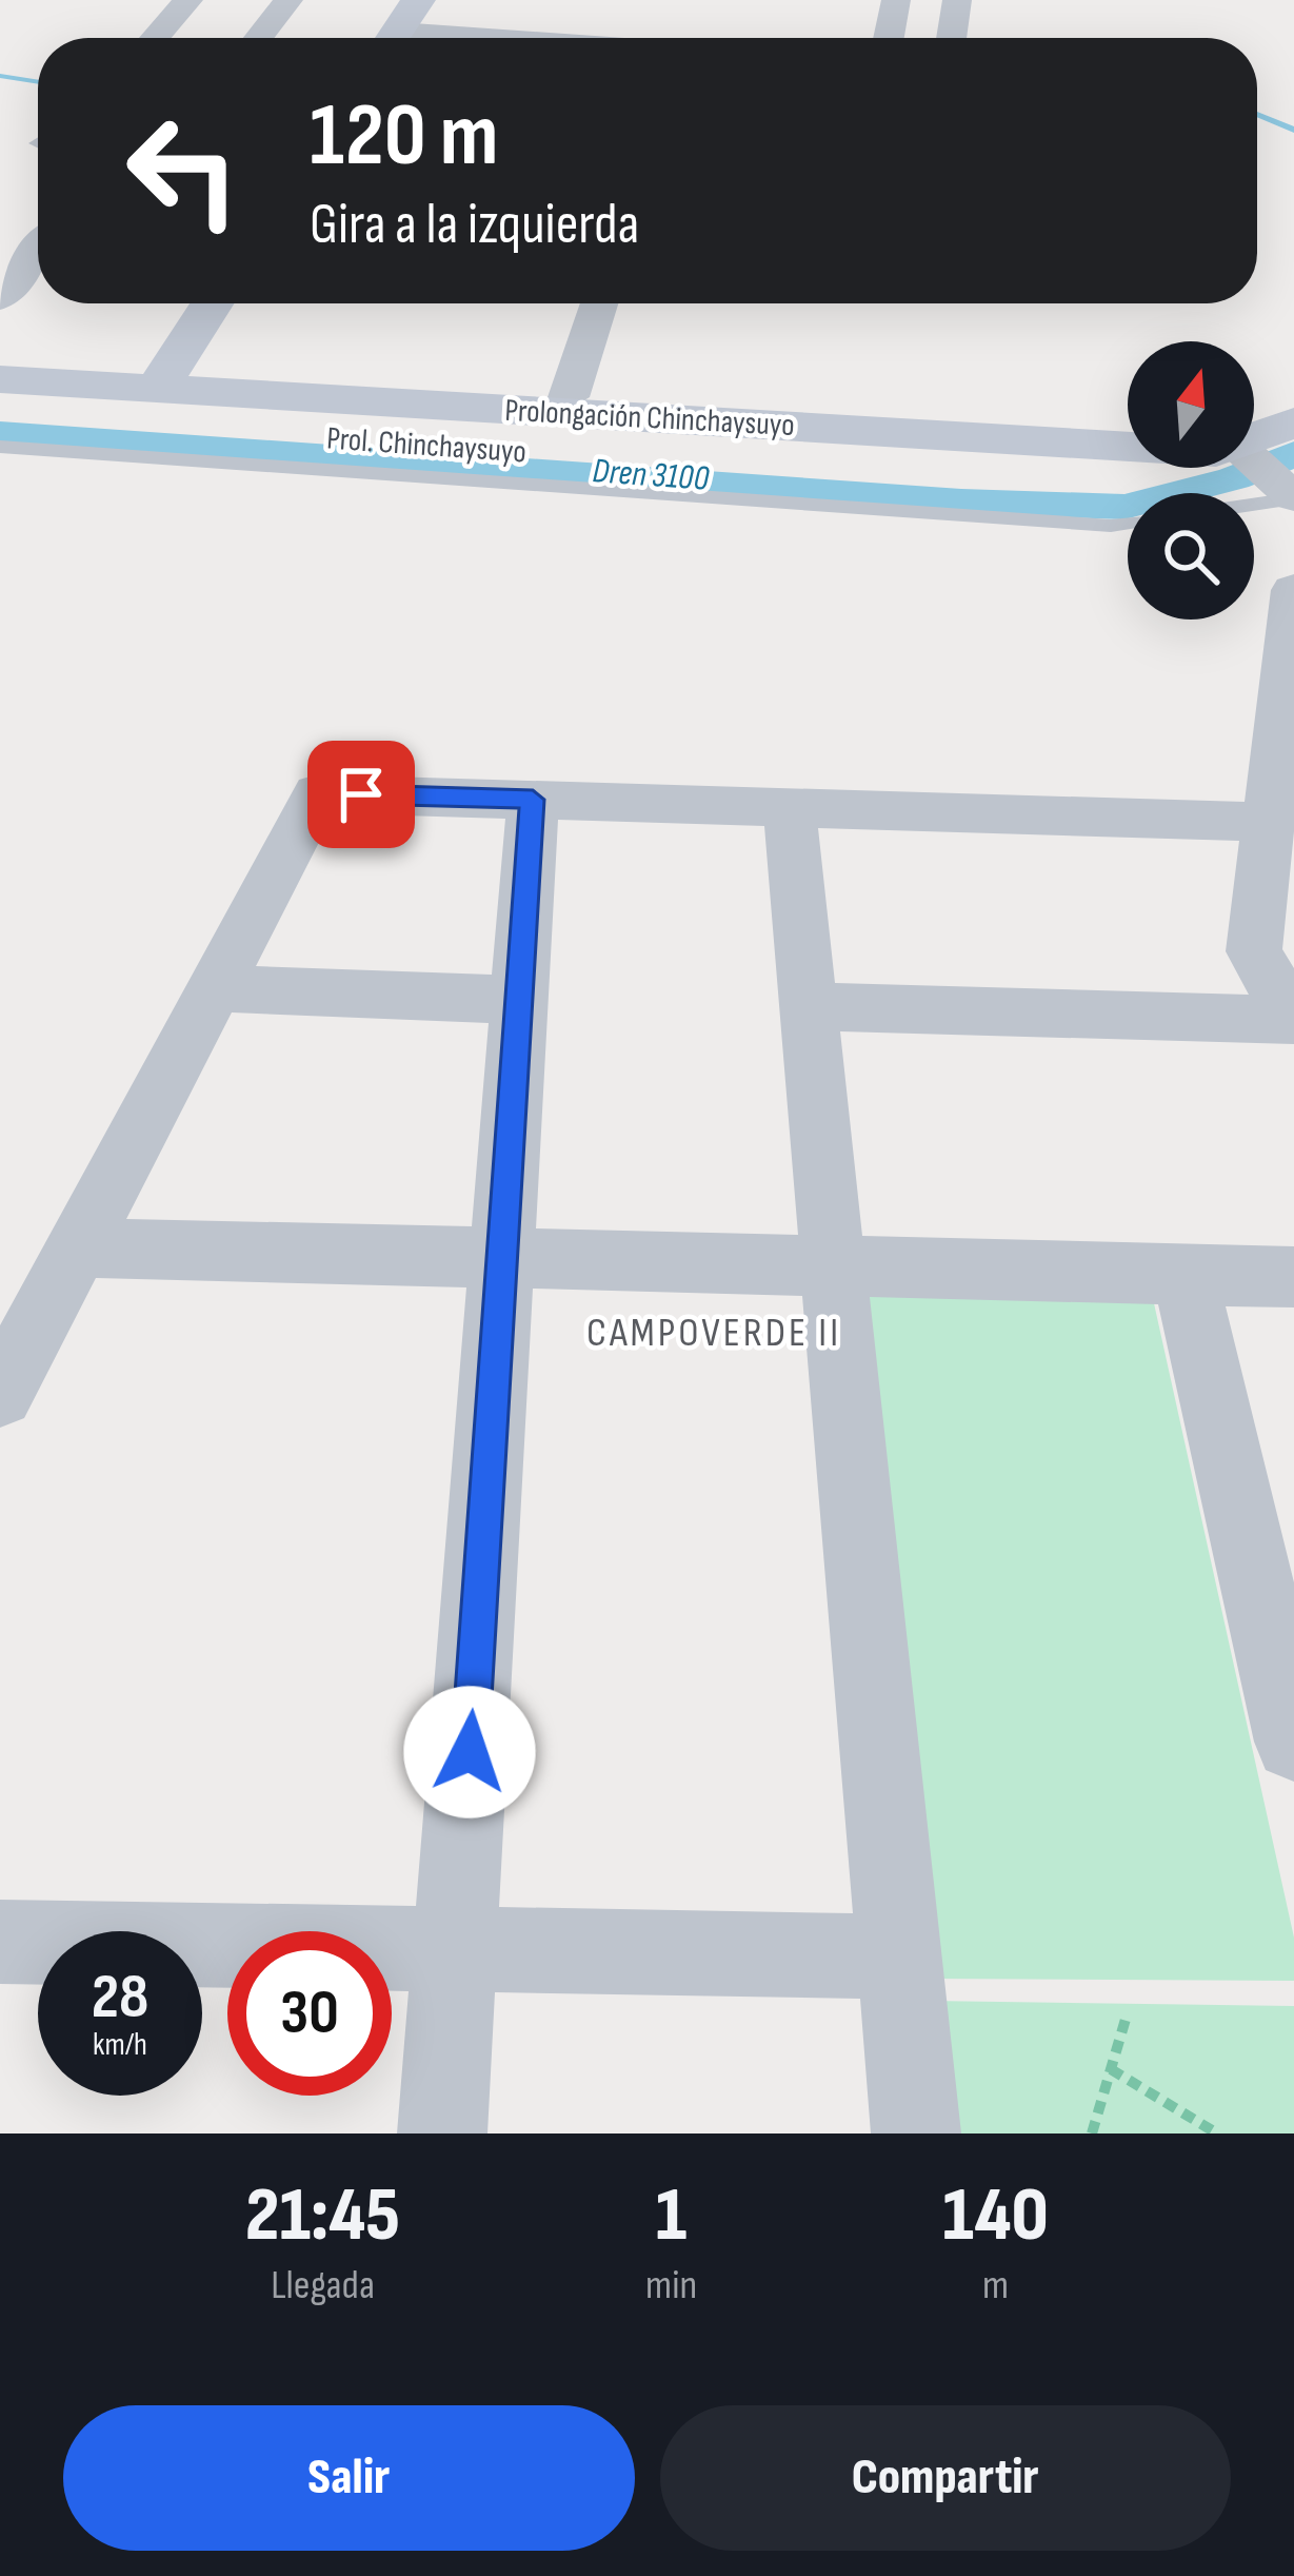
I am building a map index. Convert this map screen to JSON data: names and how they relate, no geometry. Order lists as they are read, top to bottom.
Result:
{
  "streets": {
    "street": ["Prolongación Chinchaysuyo"],
    "lane": ["Prol. Chinchaysuyo"]
  },
  "districts": ["CAMPOVERDE II"],
  "water": ["Dren 3100"],
  "north": "top",
  "page": {
    "turn": ["120 m", "Gira a la izquierda"],
    "speed": "28 km/h",
    "limit": "30",
    "eta": [
      "21:45",
      "Llegada",
      "1",
      "min",
      "140",
      "m"
    ],
    "buttons": ["Salir", "Compartir"]
  }
}
